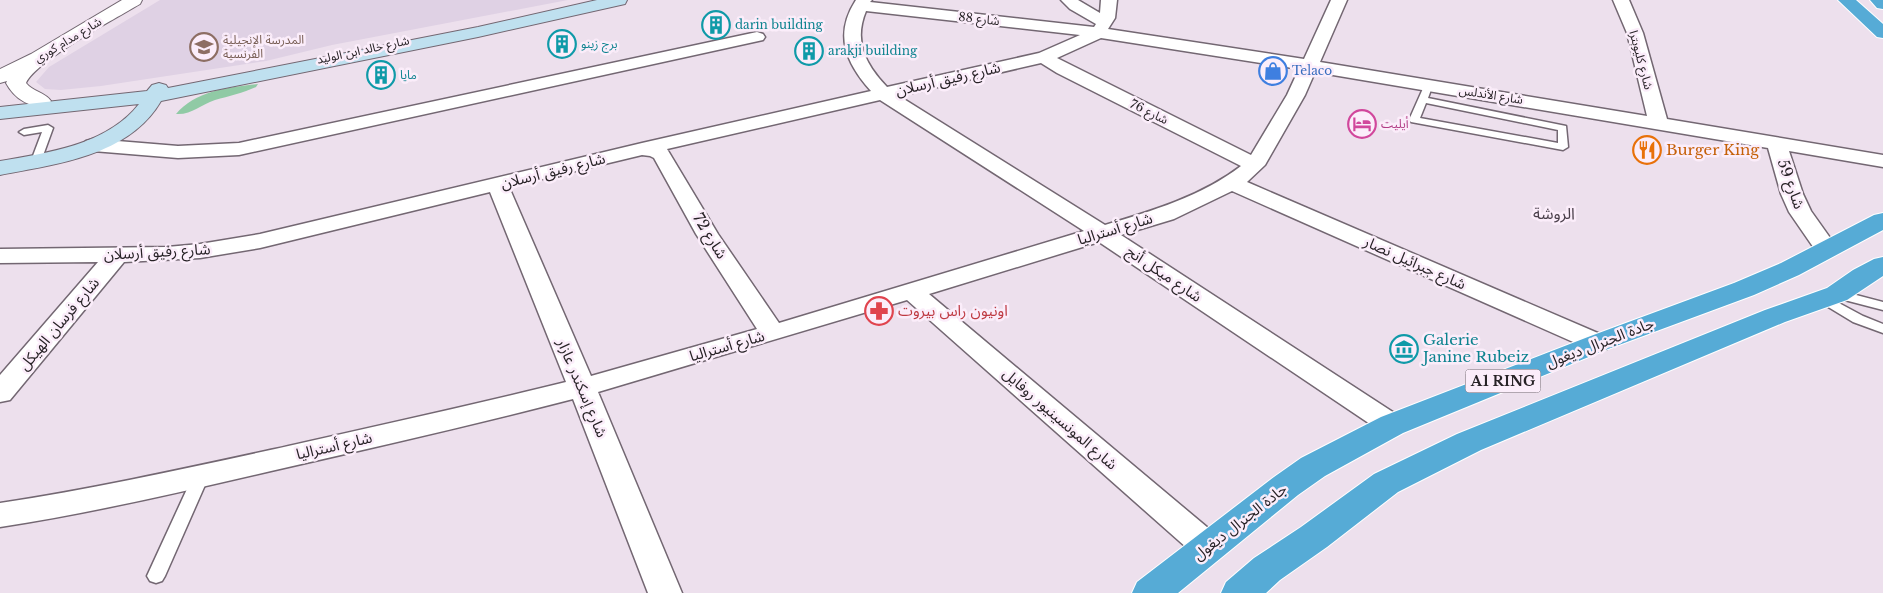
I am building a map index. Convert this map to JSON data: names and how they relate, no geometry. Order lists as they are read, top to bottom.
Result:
{
  "streets": {
    "highway": ["جادة الجنرال ديغول", "A1 RING"],
    "main road": ["شارع خالد ابن الوليد"],
    "street": [
      "شارع 88",
      "شارع مدام كوري",
      "شارع كليوبترا",
      "شارع رفيق أرسلان",
      "شارع الأندلس",
      "شارع 76",
      "شارع 59",
      "شارع أستراليا",
      "شارع 72",
      "شارع جبرائيل نصار",
      "شارع ميكل أنج",
      "شارع فرسان الهيكل",
      "شارع إسكندر عازار",
      "شارع المونسينيور روفايل"
    ]
  },
  "crossings": [
    ["شارع 88", "شارع رفيق أرسلان"],
    ["شارع 88", "شارع الأندلس"],
    ["شارع 88", "شارع ميكل أنج"],
    ["شارع كليوبترا", "شارع الأندلس"],
    ["شارع رفيق أرسلان", "شارع الأندلس"],
    ["شارع رفيق أرسلان", "شارع 76"],
    ["شارع رفيق أرسلان", "شارع 72"],
    ["شارع رفيق أرسلان", "شارع ميكل أنج"],
    ["شارع رفيق أرسلان", "شارع فرسان الهيكل"],
    ["شارع رفيق أرسلان", "شارع إسكندر عازار"],
    ["شارع الأندلس", "شارع 59"],
    ["شارع الأندلس", "شارع أستراليا"],
    ["شارع 76", "شارع أستراليا"],
    ["شارع 59", "جادة الجنرال ديغول"],
    ["شارع أستراليا", "شارع 72"],
    ["شارع أستراليا", "شارع جبرائيل نصار"],
    ["شارع أستراليا", "شارع ميكل أنج"],
    ["شارع أستراليا", "شارع إسكندر عازار"],
    ["شارع أستراليا", "شارع المونسينيور روفايل"],
    ["شارع جبرائيل نصار", "جادة الجنرال ديغول"],
    ["شارع ميكل أنج", "جادة الجنرال ديغول"],
    ["جادة الجنرال ديغول", "شارع المونسينيور روفايل"]
  ],
  "districts": ["الروشة"],
  "places": {
    "building": [
      "darin building",
      "برج زينو",
      "arakji building",
      "مايا"
    ],
    "school or university": ["المدرسة الإنجيلية الفرنسية"],
    "shop": ["Telaco"],
    "hotel": ["أيليت"],
    "restaurant": ["Burger King"],
    "pharmacy": ["اونيون راس بيروت"],
    "museum": ["Galerie Janine Rubeiz"]
  }
}
